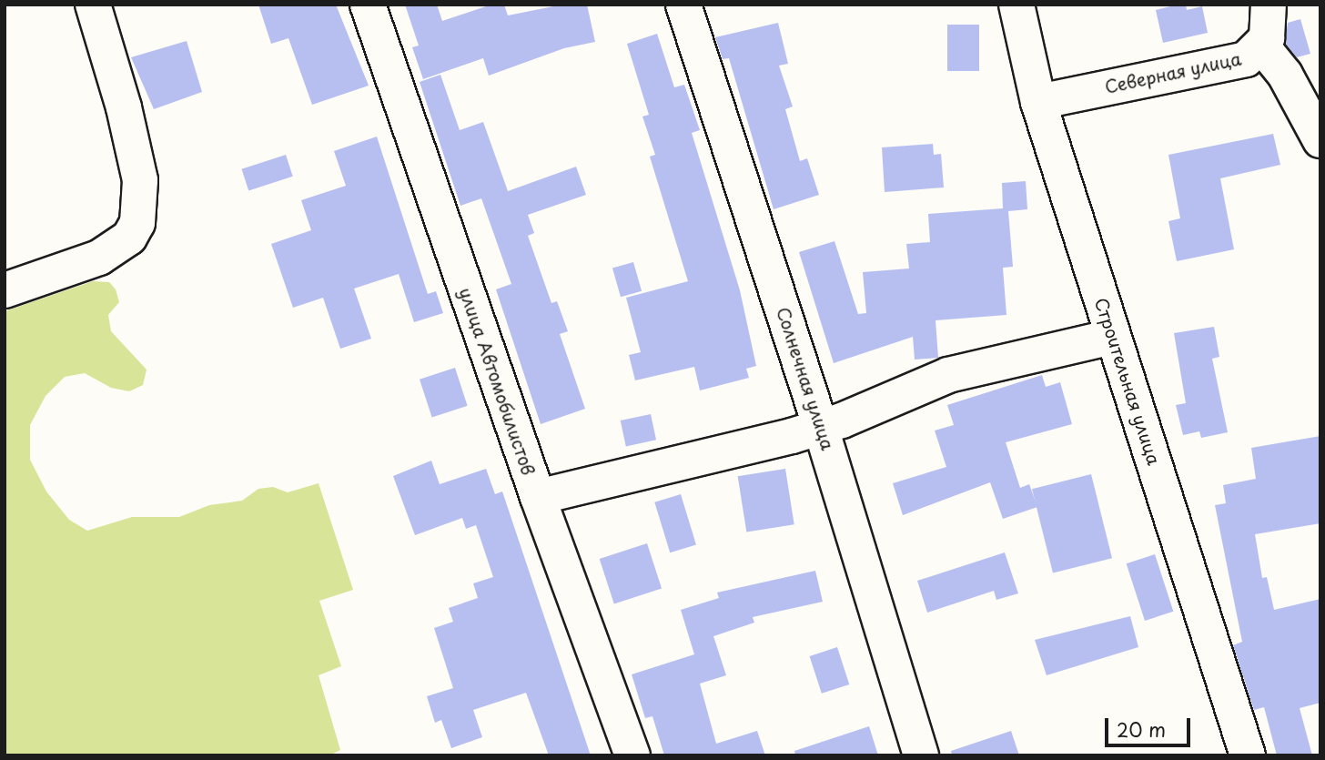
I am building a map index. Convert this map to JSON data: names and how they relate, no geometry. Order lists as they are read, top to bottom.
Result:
{
  "streets": {
    "street": [
      "Северная улица",
      "Солнечная улица",
      "улица Автомобилистов",
      "Строительная улица"
    ]
  },
  "crossings": [
    ["Северная улица", "Строительная улица"]
  ],
  "scale_bar": "20 m"
}
